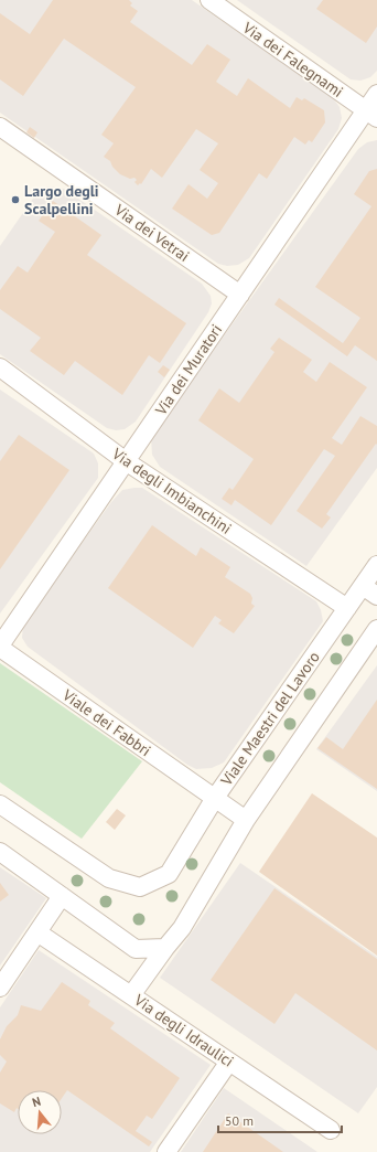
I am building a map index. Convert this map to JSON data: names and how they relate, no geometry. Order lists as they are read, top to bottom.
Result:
{
  "streets": {
    "street": [
      "Via dei Falegnami",
      "Via dei Vetrai",
      "Via dei Muratori",
      "Via degli Imbianchini",
      "Viale Maestri del Lavoro",
      "Viale dei Fabbri",
      "Via degli Idraulici"
    ]
  },
  "crossings": [
    ["Via dei Falegnami", "Via dei Muratori"],
    ["Via dei Vetrai", "Via dei Muratori"],
    ["Via dei Muratori", "Via degli Imbianchini"],
    ["Via dei Muratori", "Viale dei Fabbri"],
    ["Via degli Imbianchini", "Viale Maestri del Lavoro"],
    ["Viale Maestri del Lavoro", "Viale dei Fabbri"]
  ],
  "places": ["Largo degli Scalpellini"],
  "scale_bar": "50 m",
  "north": "top"
}
